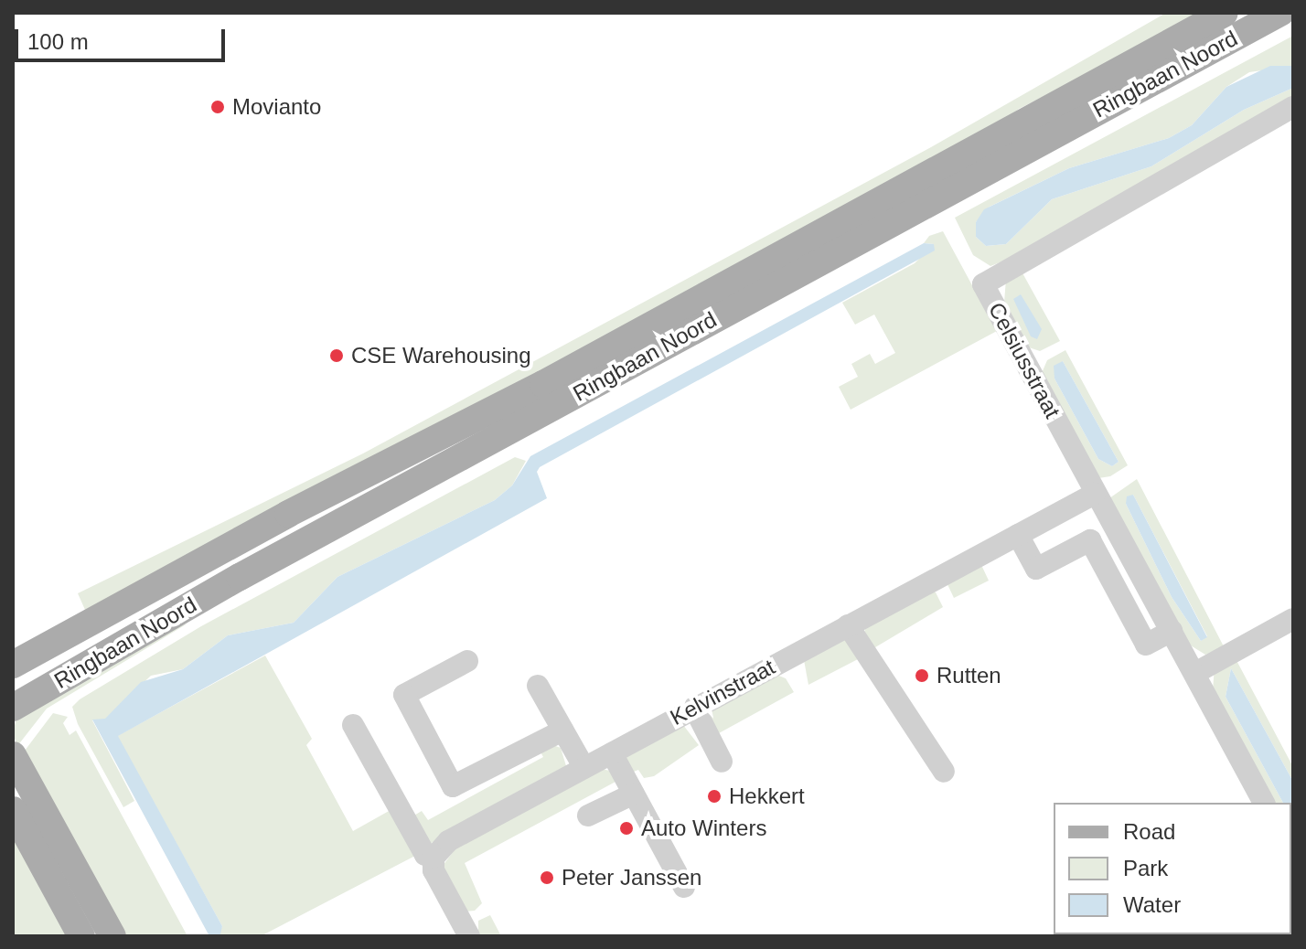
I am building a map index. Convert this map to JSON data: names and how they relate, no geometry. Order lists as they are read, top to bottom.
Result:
{
  "streets": {
    "main road": ["Ringbaan Noord"],
    "street": ["Celsiusstraat", "Kelvinstraat"]
  },
  "crossings": [
    ["Celsiusstraat", "Kelvinstraat"]
  ],
  "places": [
    "Movianto",
    "CSE Warehousing",
    "Rutten",
    "Hekkert",
    "Auto Winters",
    "Peter Janssen"
  ],
  "legend": ["Road", "Park", "Water"],
  "scale_bar": "100 m"
}
